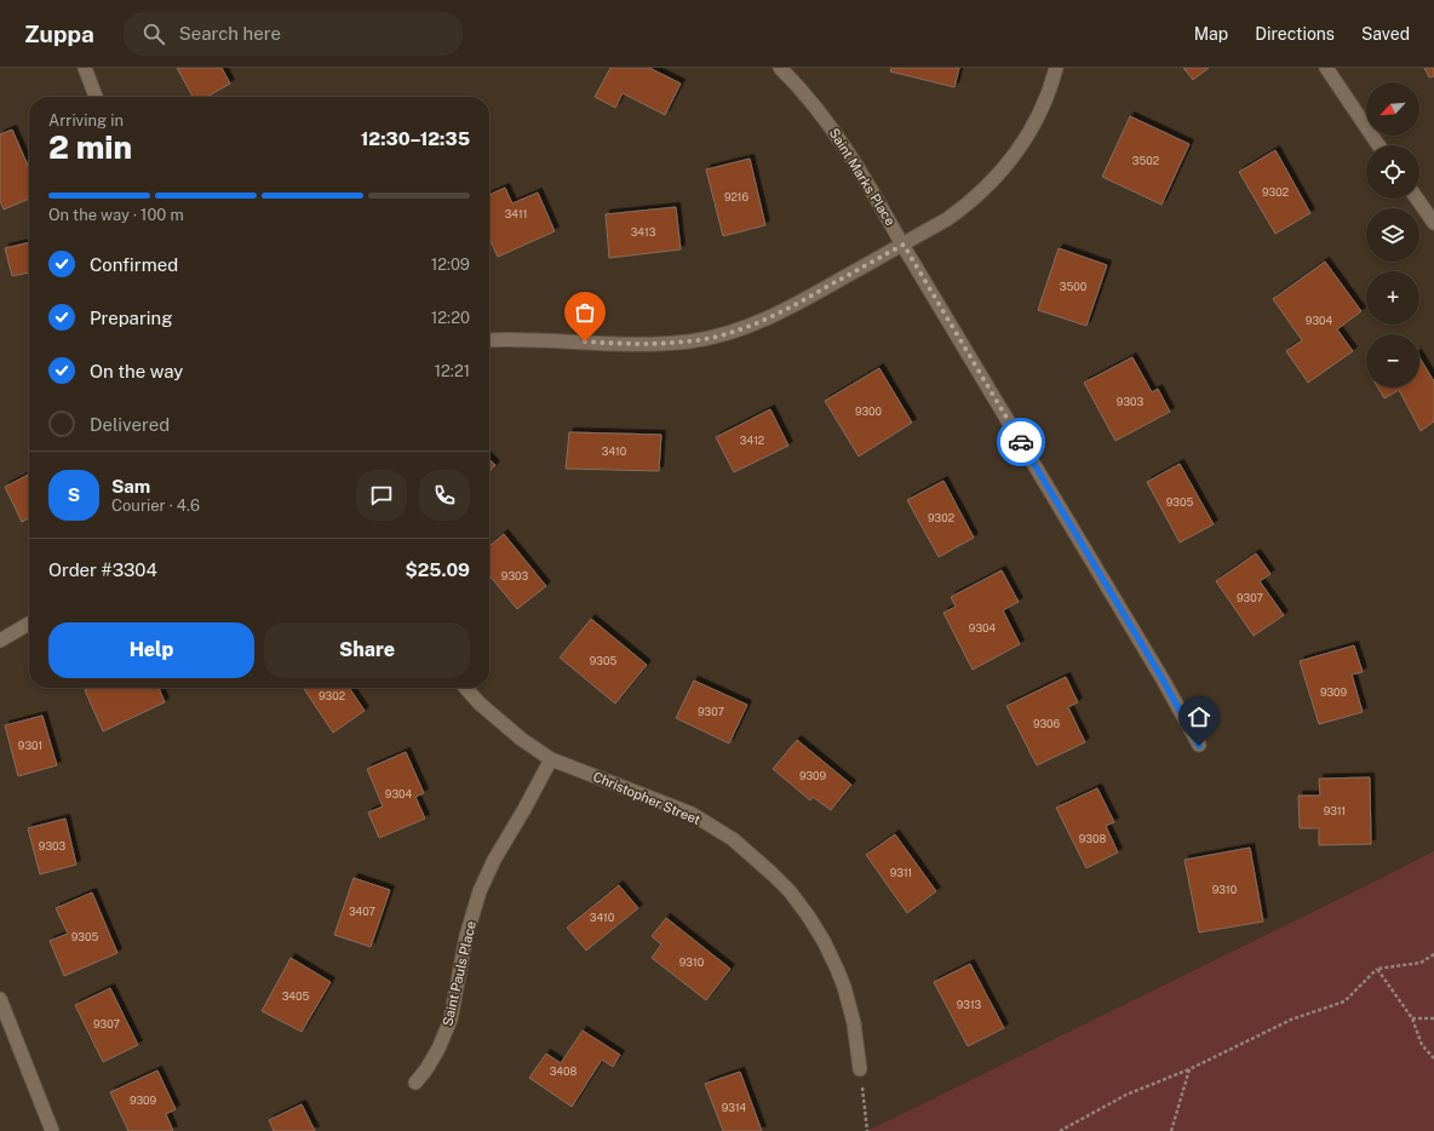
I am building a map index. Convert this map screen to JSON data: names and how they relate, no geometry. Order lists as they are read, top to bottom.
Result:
{
  "streets": {
    "street": ["Saint Marks Place", "Christopher Street", "Saint Pauls Place"]
  },
  "crossings": [
    ["Christopher Street", "Saint Pauls Place"]
  ],
  "house_numbers": [
    "3502",
    "9302",
    "9216",
    "3411",
    "3413",
    "3500",
    "9304",
    "9303",
    "9300",
    "3412",
    "3410",
    "9305",
    "9302",
    "9303",
    "9307",
    "9304",
    "9305",
    "9309",
    "9302",
    "9307",
    "9306",
    "9301",
    "9309",
    "9304",
    "9311",
    "9308",
    "9303",
    "9311",
    "9310",
    "3407",
    "3410",
    "9305",
    "9310",
    "3405",
    "9313",
    "9307",
    "3408",
    "9309",
    "9314"
  ],
  "north": "bottom left",
  "page": {
    "header": "Zuppa",
    "search": "Search here",
    "nav": ["Map", "Directions", "Saved"],
    "map_buttons": ["+", "−"],
    "heading": ["2 min", "Arriving in", "12:30–12:35"],
    "panel": [
      "Sam",
      "Courier · 4.6",
      "Order #3304",
      "$25.09"
    ],
    "bar": "On the way · 100 m",
    "list": [
      ["Confirmed", "12:09"],
      ["Preparing", "12:20"],
      ["On the way", "12:21"],
      "Delivered"
    ],
    "round": "S",
    "buttons": ["Help", "Share"]
  }
}
